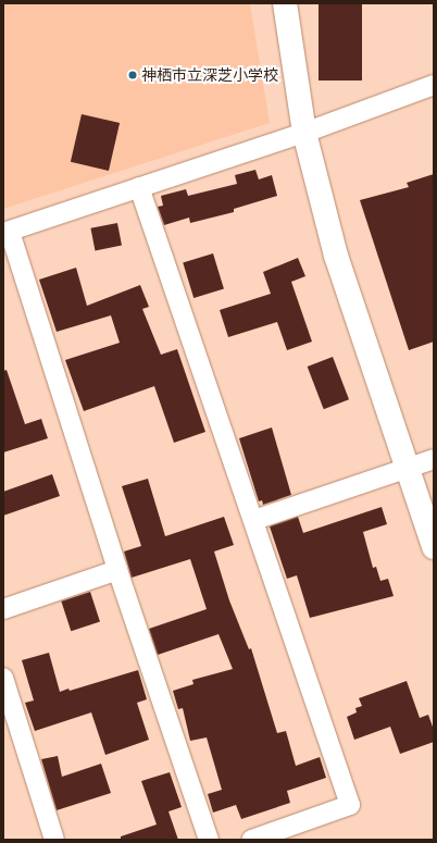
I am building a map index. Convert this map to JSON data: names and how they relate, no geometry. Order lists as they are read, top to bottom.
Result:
{
  "places": ["神栖市立深芝小学校"]
}
